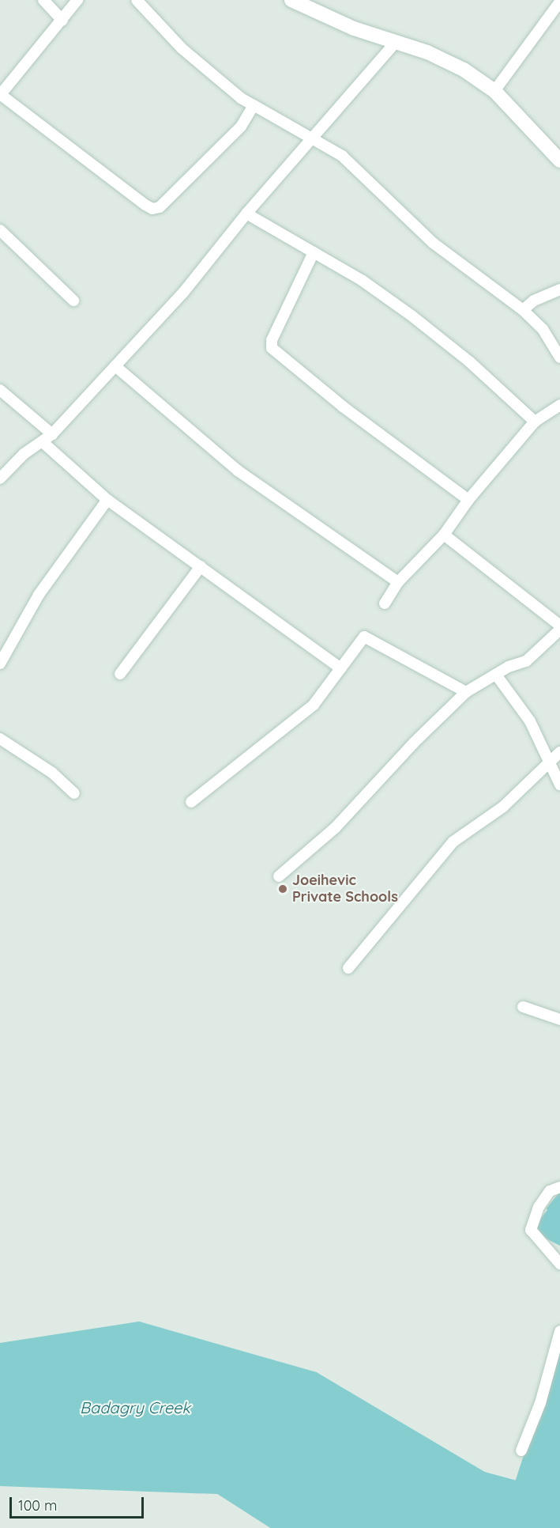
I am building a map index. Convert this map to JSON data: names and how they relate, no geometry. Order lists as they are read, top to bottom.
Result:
{
  "water": ["Badagry Creek"],
  "places": ["Joeihevic Private Schools"],
  "scale_bar": "100 m"
}
